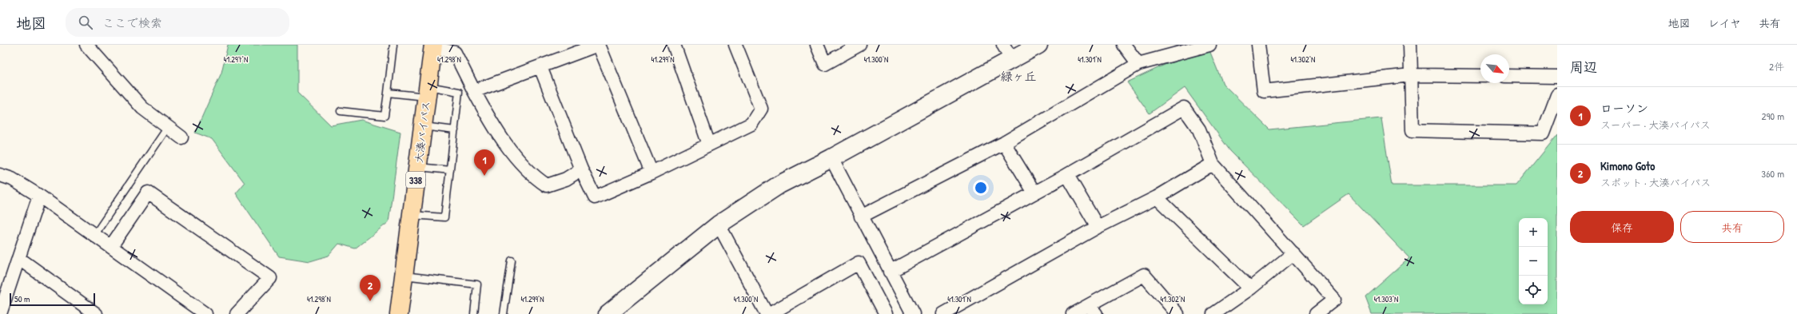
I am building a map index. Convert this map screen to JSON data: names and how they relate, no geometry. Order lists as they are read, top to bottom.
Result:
{
  "streets": {
    "highway": ["大湊バイパス", "338"]
  },
  "districts": ["緑ヶ丘"],
  "scale_bar": "50 m",
  "north": "bottom right",
  "page": {
    "header": "地図",
    "search": "ここで検索",
    "nav": ["地図", "レイヤ", "共有"],
    "heading": ["周辺", "2件"],
    "list": [
      {
        "mark": "1",
        "name": "ローソン",
        "note": "スーパー · 大湊バイパス",
        "value": "290 m"
      },
      {
        "mark": "2",
        "name": "Kimono Goto",
        "note": "スポット · 大湊バイパス",
        "value": "360 m"
      }
    ],
    "pins": ["1", "2"],
    "buttons": ["保存", "共有"],
    "map_buttons": ["+", "−"],
    "scale": "50 m"
  },
  "coordinates": [
    "41.297°N",
    "41.298°N",
    "41.299°N",
    "41.300°N",
    "41.301°N",
    "41.302°N",
    "41.303°N"
  ]
}
